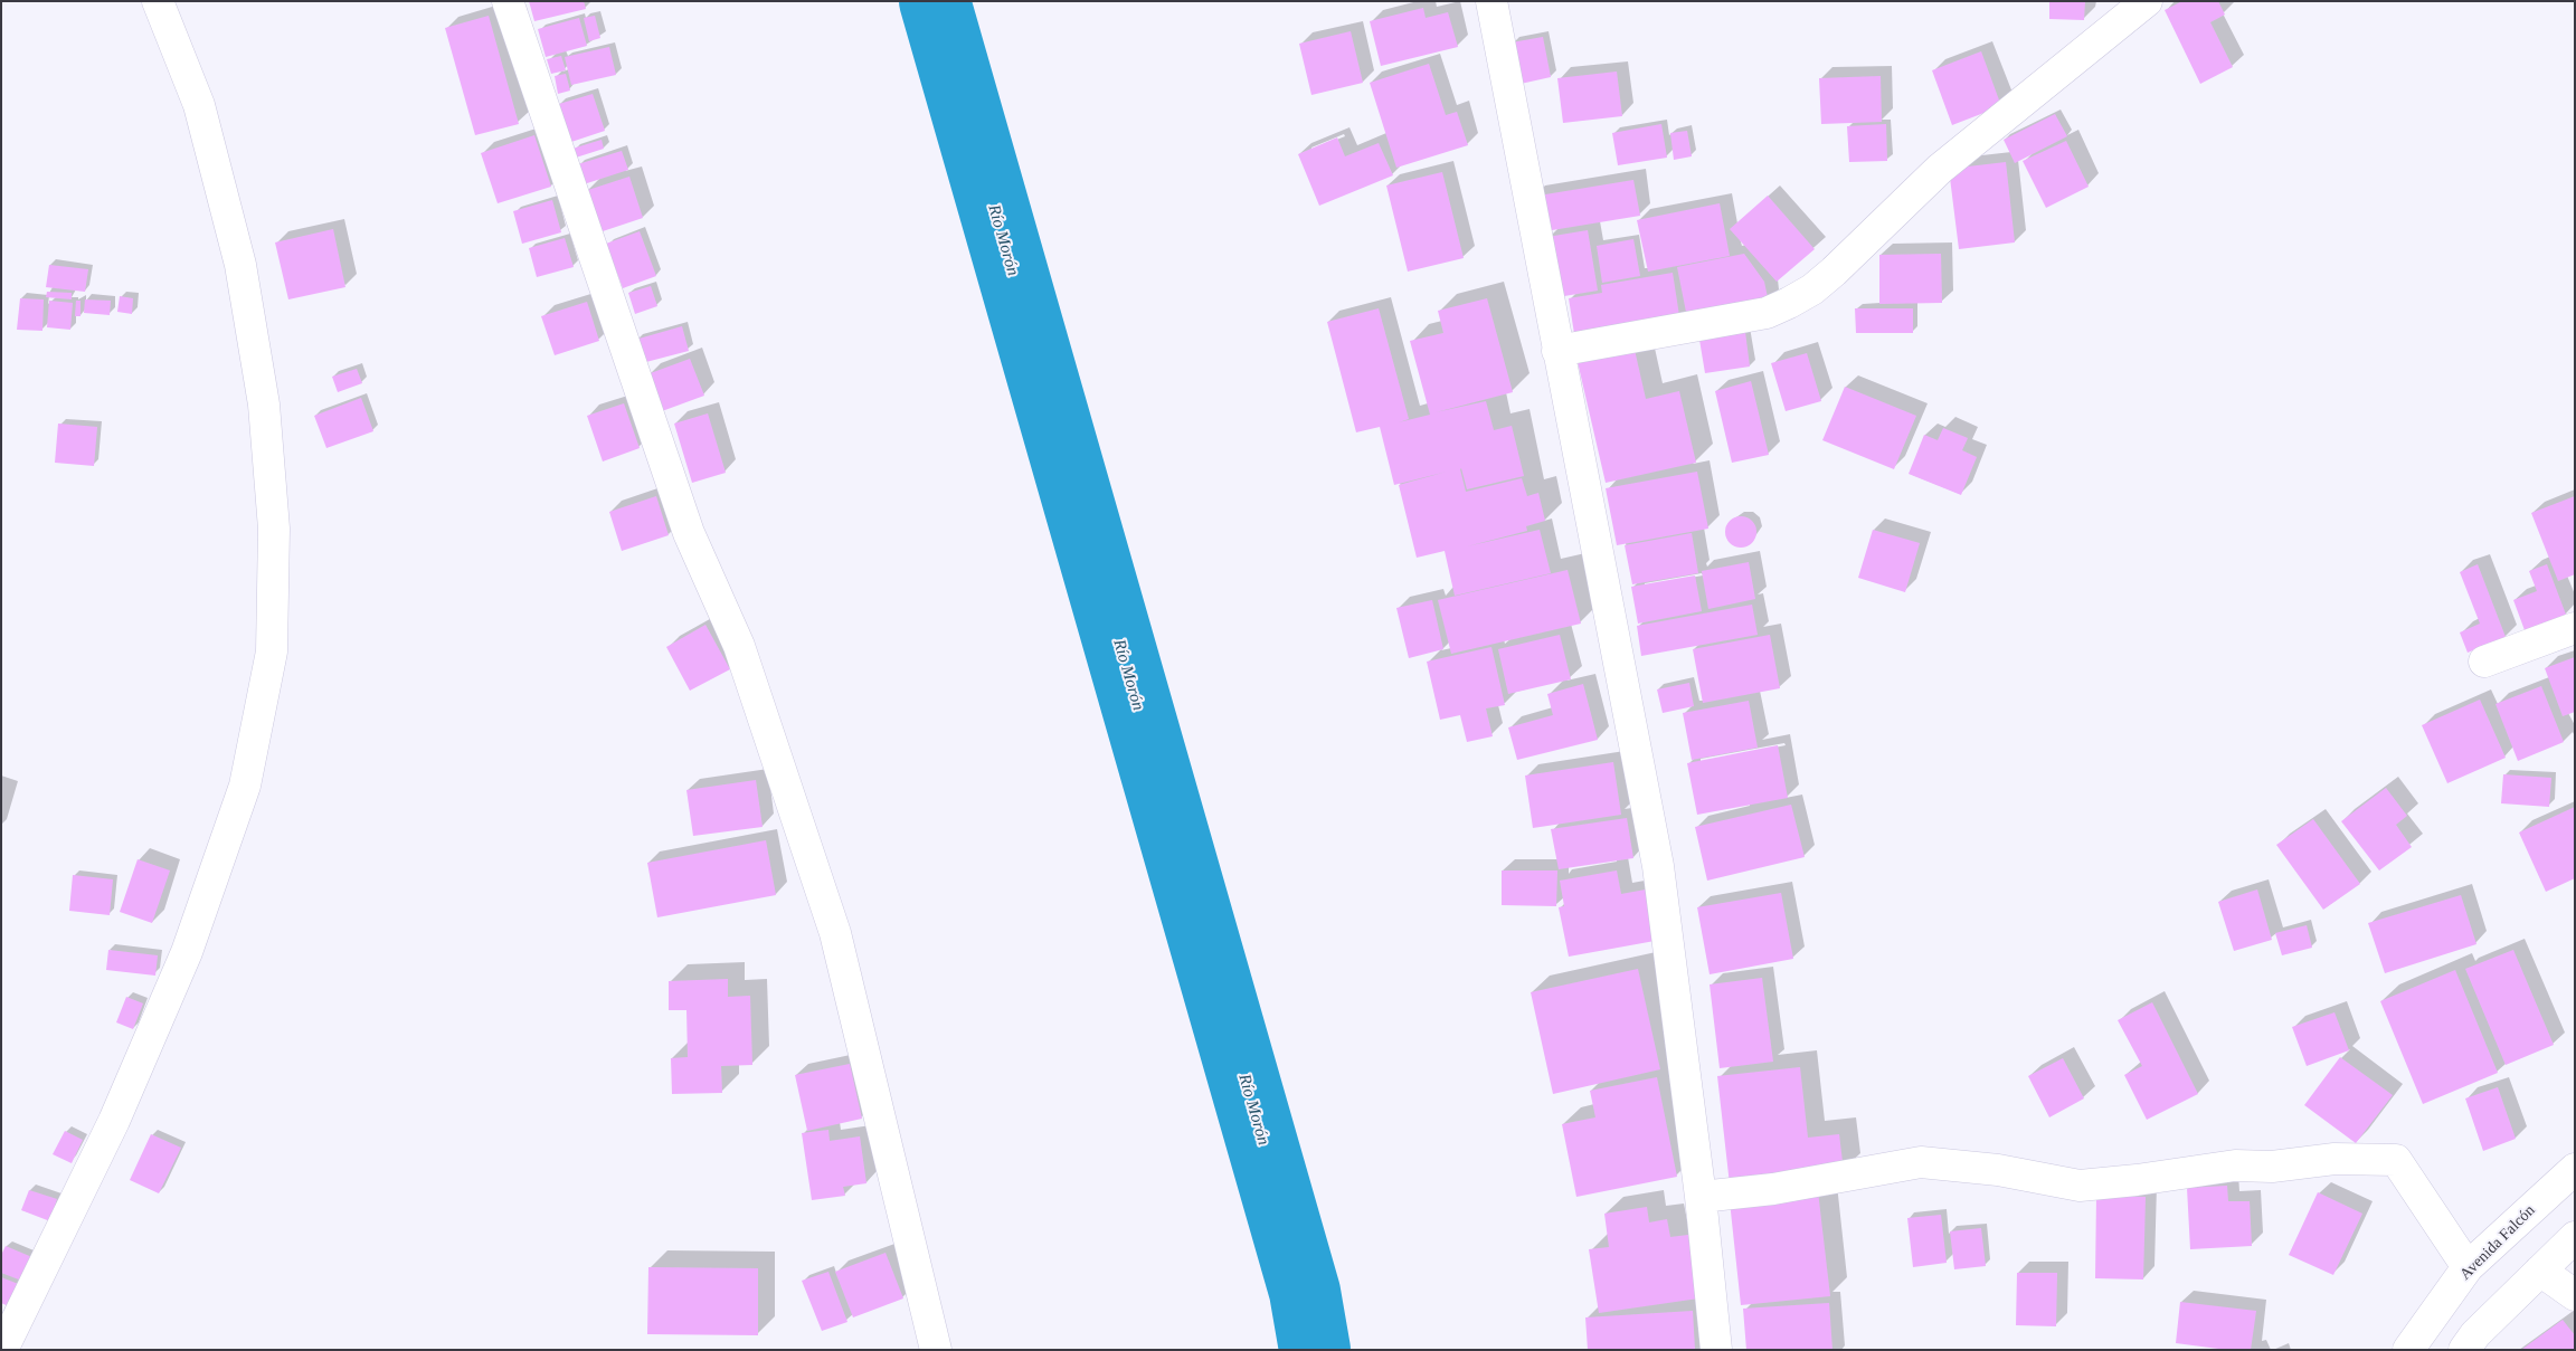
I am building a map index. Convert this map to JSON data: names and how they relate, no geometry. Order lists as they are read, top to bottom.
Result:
{
  "streets": {
    "street": ["Avenida Falcón"]
  },
  "water": ["Río Morón"]
}
